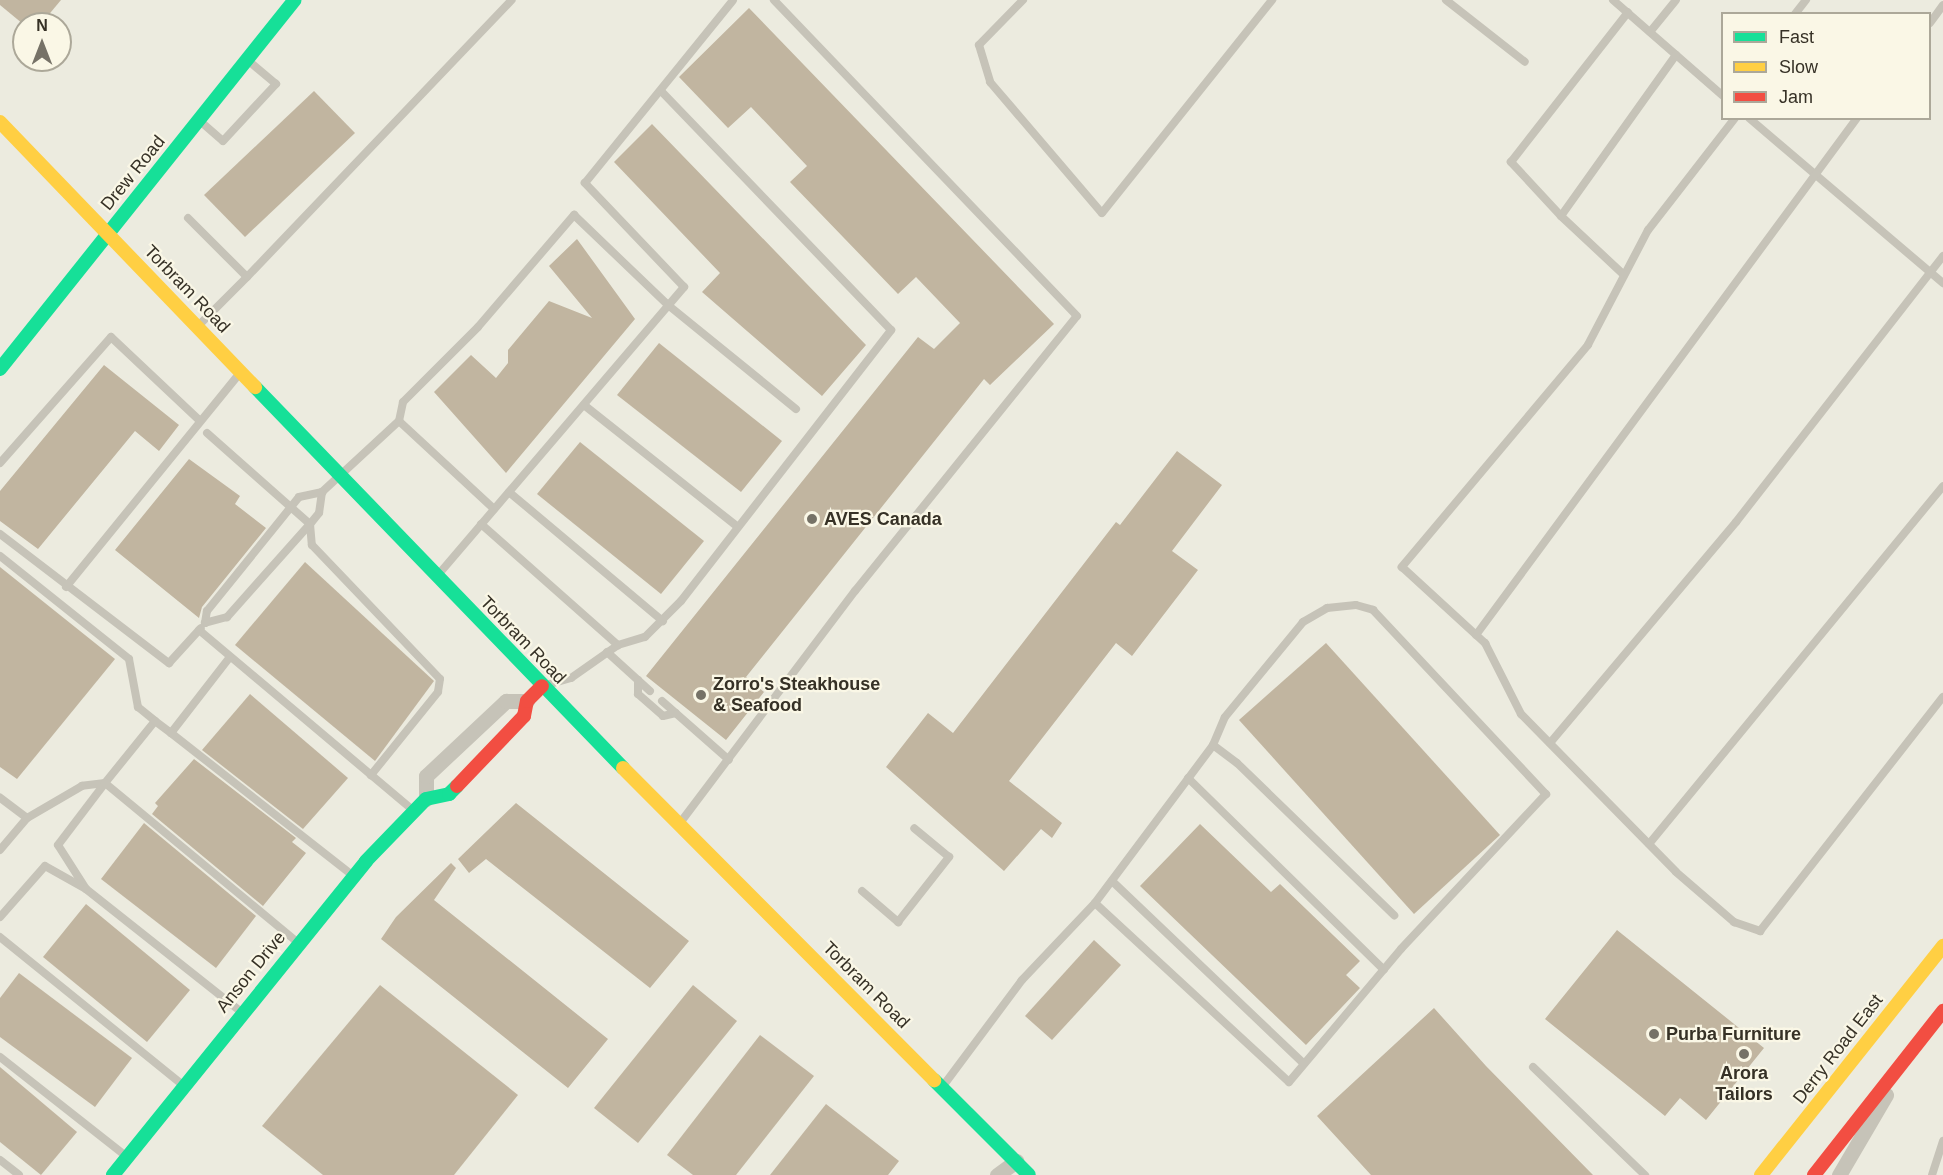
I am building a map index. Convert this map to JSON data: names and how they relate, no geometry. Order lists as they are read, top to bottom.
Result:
{
  "streets": {
    "main road": [
      "Drew Road",
      "Torbram Road",
      "Anson Drive",
      "Derry Road East"
    ]
  },
  "crossings": [
    ["Drew Road", "Torbram Road"],
    ["Torbram Road", "Anson Drive"]
  ],
  "places": [
    "AVES Canada",
    "Zorro's Steakhouse & Seafood",
    "Purba Furniture",
    "Arora Tailors"
  ],
  "legend": ["Fast", "Slow", "Jam"],
  "north": "top"
}
